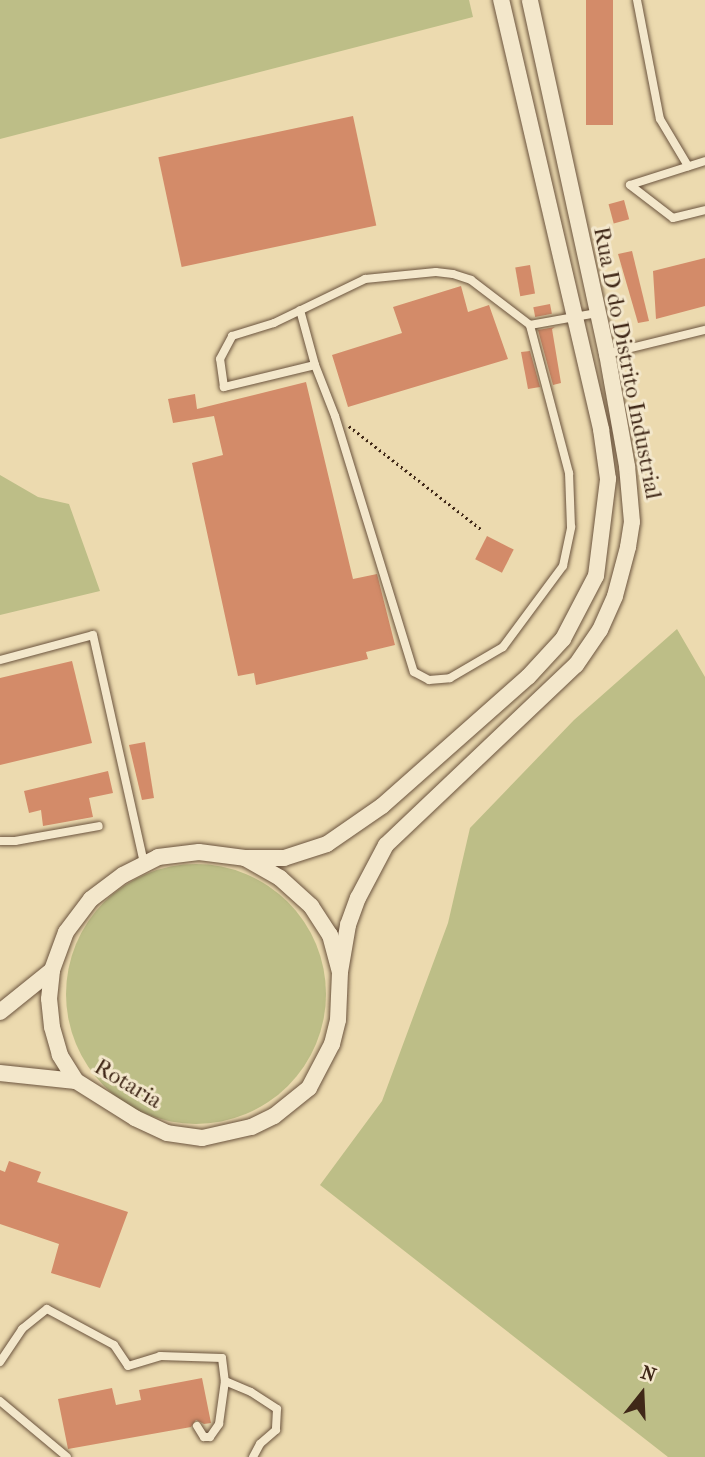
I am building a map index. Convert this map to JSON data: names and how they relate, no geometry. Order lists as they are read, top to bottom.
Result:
{
  "streets": {
    "street": ["Rua D do Distrito Industrial", "Rotaria"]
  },
  "crossings": [
    ["Rua D do Distrito Industrial", "Rotaria"]
  ],
  "north": "top"
}
